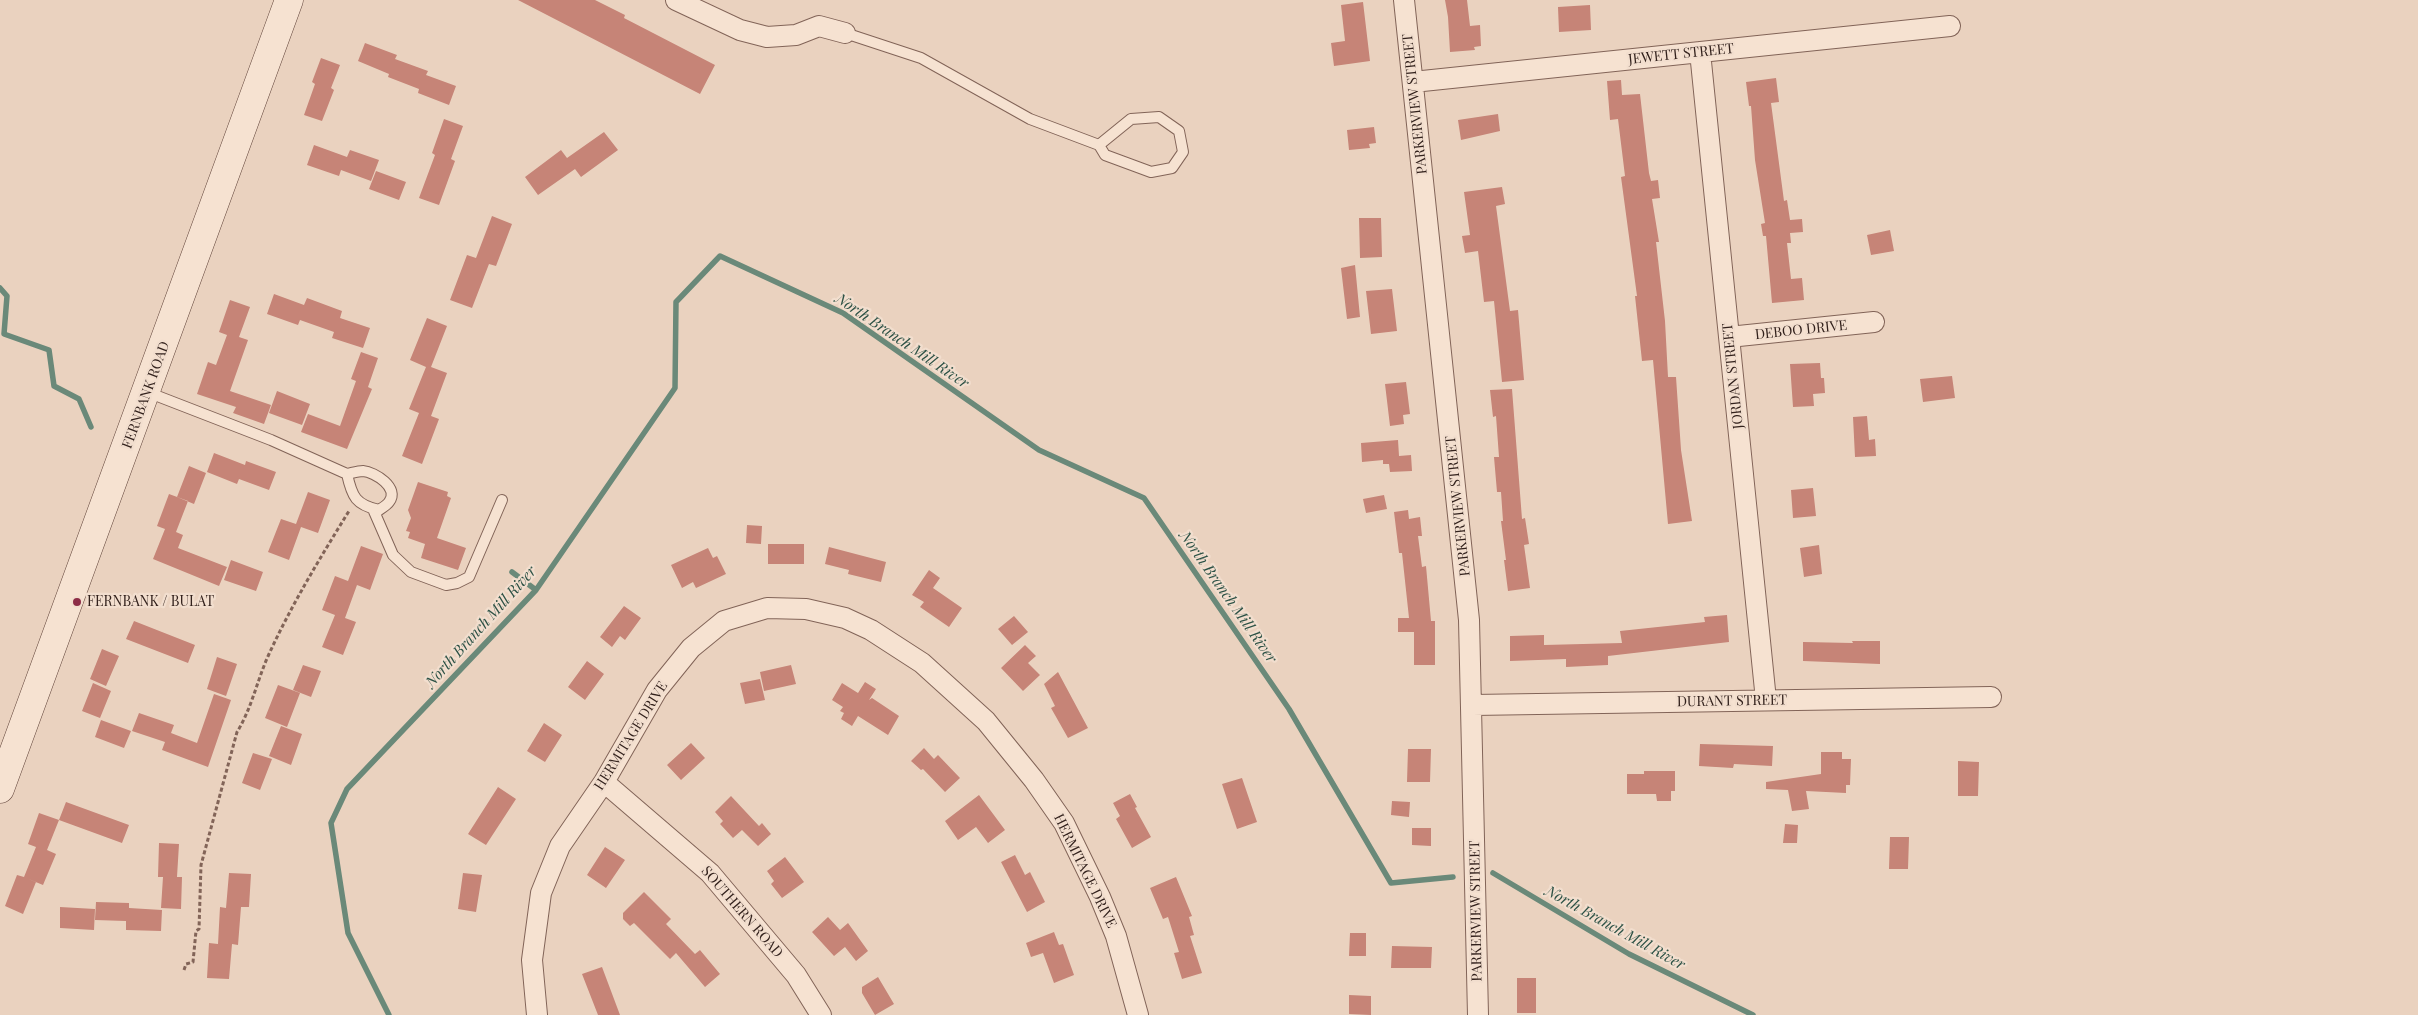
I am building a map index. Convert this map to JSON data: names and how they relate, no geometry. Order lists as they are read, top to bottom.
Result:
{
  "streets": {
    "main road": ["FERNBANK ROAD"],
    "street": [
      "JEWETT STREET",
      "PARKERVIEW STREET",
      "DEBOO DRIVE",
      "JORDAN STREET",
      "DURANT STREET",
      "HERMITAGE DRIVE",
      "SOUTHERN ROAD"
    ]
  },
  "crossings": [
    ["JEWETT STREET", "PARKERVIEW STREET"],
    ["JEWETT STREET", "JORDAN STREET"],
    ["PARKERVIEW STREET", "DURANT STREET"],
    ["DEBOO DRIVE", "JORDAN STREET"],
    ["JORDAN STREET", "DURANT STREET"],
    ["HERMITAGE DRIVE", "SOUTHERN ROAD"]
  ],
  "water": ["North Branch Mill River"],
  "places": ["FERNBANK / BULAT"]
}
